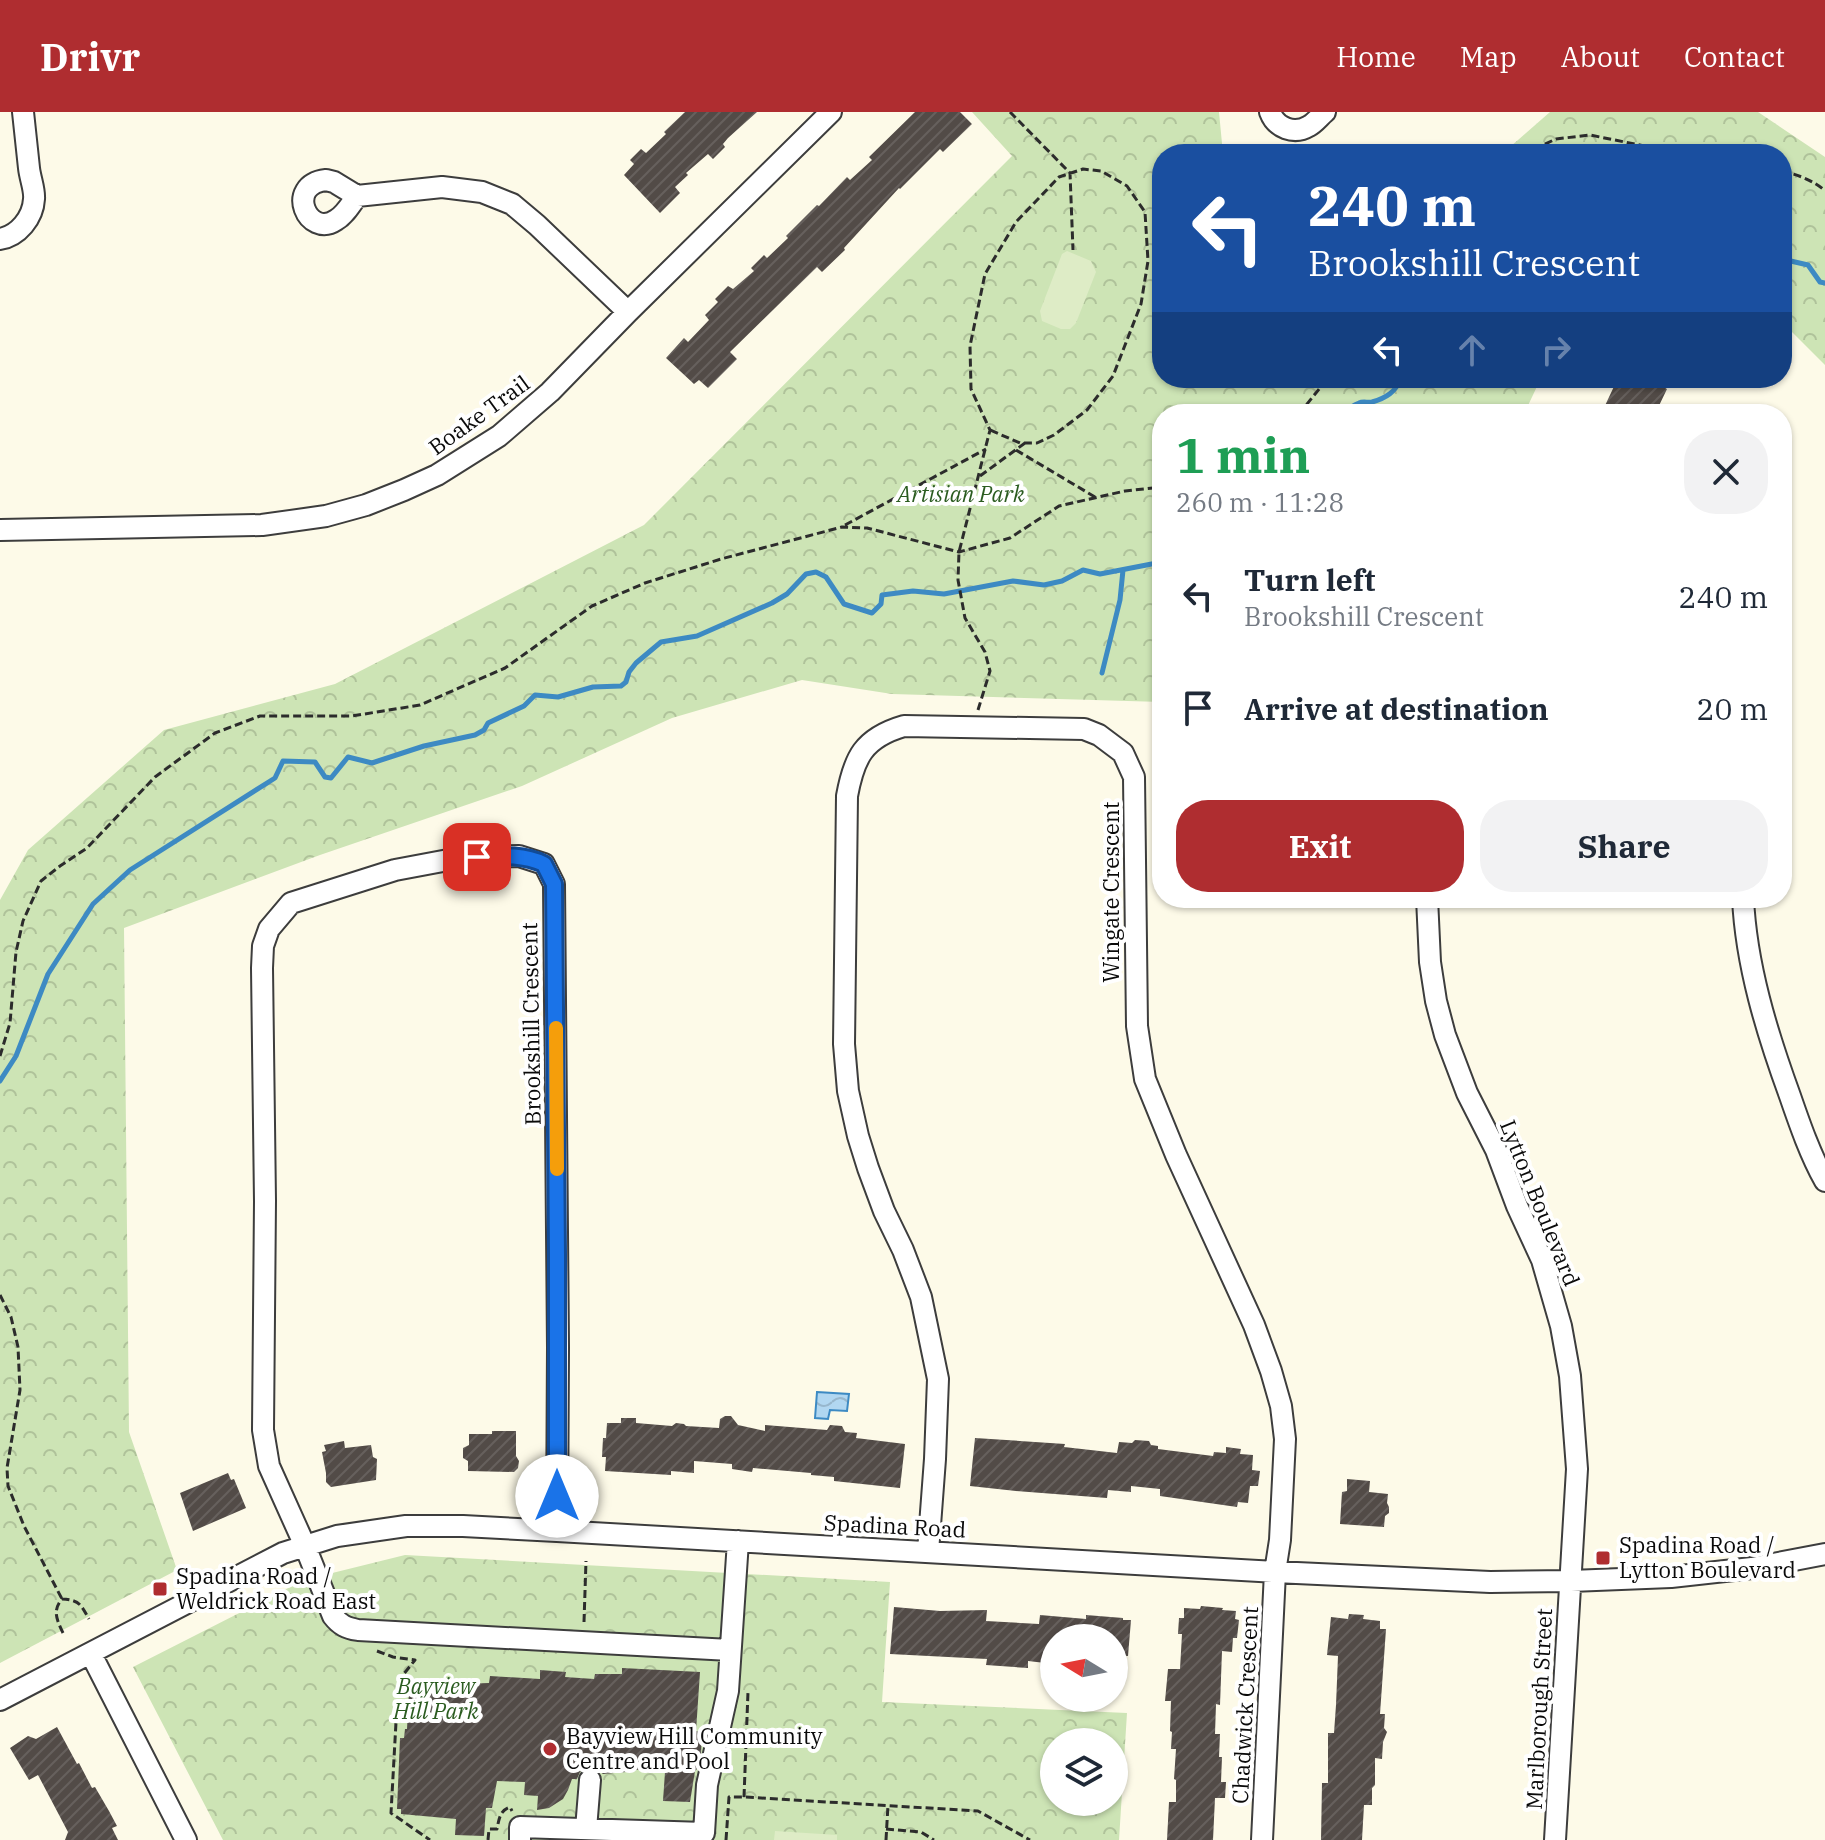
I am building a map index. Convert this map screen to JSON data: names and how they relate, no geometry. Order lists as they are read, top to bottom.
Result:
{
  "streets": {
    "street": [
      "Boake Trail",
      "Wingate Crescent",
      "Brookshill Crescent",
      "Lytton Boulevard",
      "Spadina Road",
      "Chadwick Crescent",
      "Marlborough Street"
    ]
  },
  "crossings": [
    ["Wingate Crescent", "Spadina Road"],
    ["Wingate Crescent", "Chadwick Crescent"],
    ["Brookshill Crescent", "Spadina Road"],
    ["Lytton Boulevard", "Spadina Road"],
    ["Lytton Boulevard", "Marlborough Street"],
    ["Spadina Road", "Chadwick Crescent"],
    ["Spadina Road", "Marlborough Street"]
  ],
  "parks": ["Artisian Park", "Bayview Hill Park"],
  "places": {
    "transit": ["Spadina Road / Lytton Boulevard", "Spadina Road / Weldrick Road East"],
    "other": ["Bayview Hill Community Centre and Pool"]
  },
  "north": "left",
  "page": {
    "header": "Drivr",
    "nav": [
      "Home",
      "Map",
      "About",
      "Contact"
    ],
    "turn": ["240 m", "Brookshill Crescent"],
    "heading": ["1 min", "260 m · 11:28"],
    "list": [
      {
        "name": "Turn left",
        "note": "Brookshill Crescent",
        "value": "240 m"
      },
      {
        "name": "Arrive at destination",
        "value": "20 m"
      }
    ],
    "buttons": ["Exit", "Share"]
  }
}
